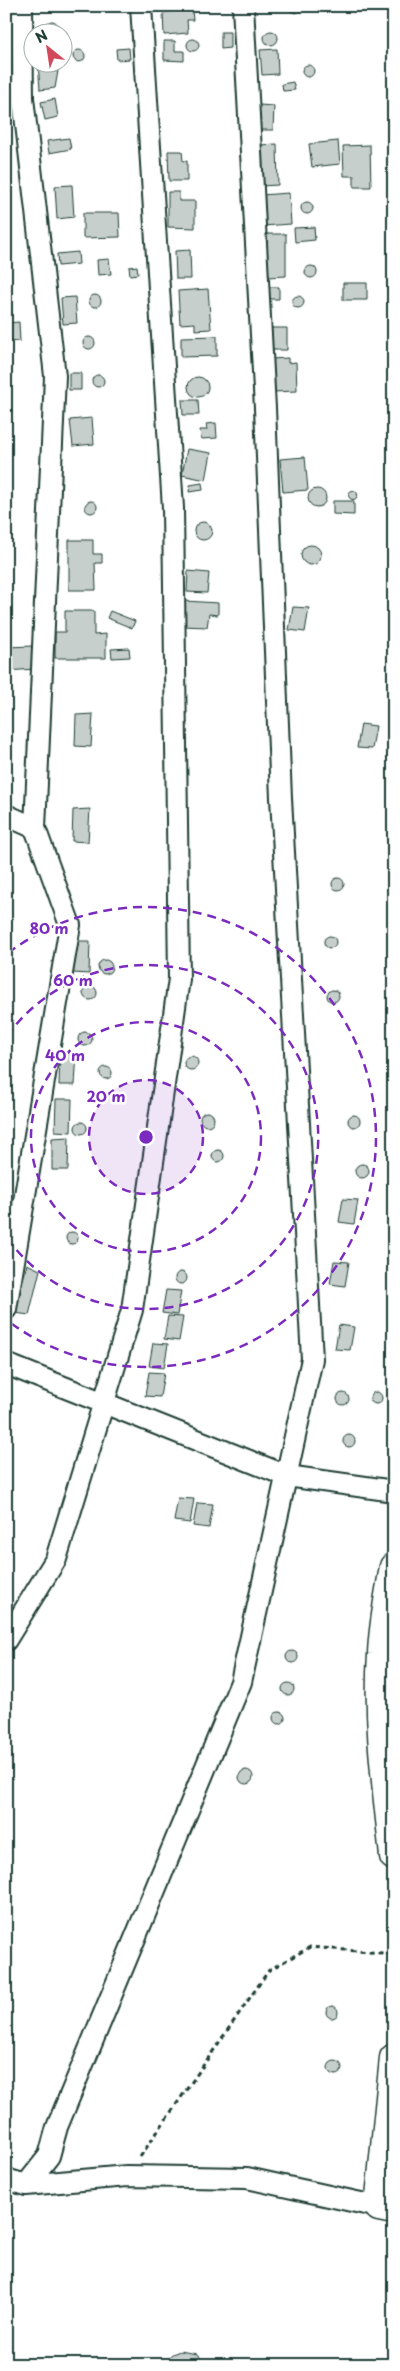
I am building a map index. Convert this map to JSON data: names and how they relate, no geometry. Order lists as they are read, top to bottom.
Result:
{
  "north": "top left",
  "rings": [
    "80 m",
    "60 m",
    "40 m",
    "20 m"
  ]
}
